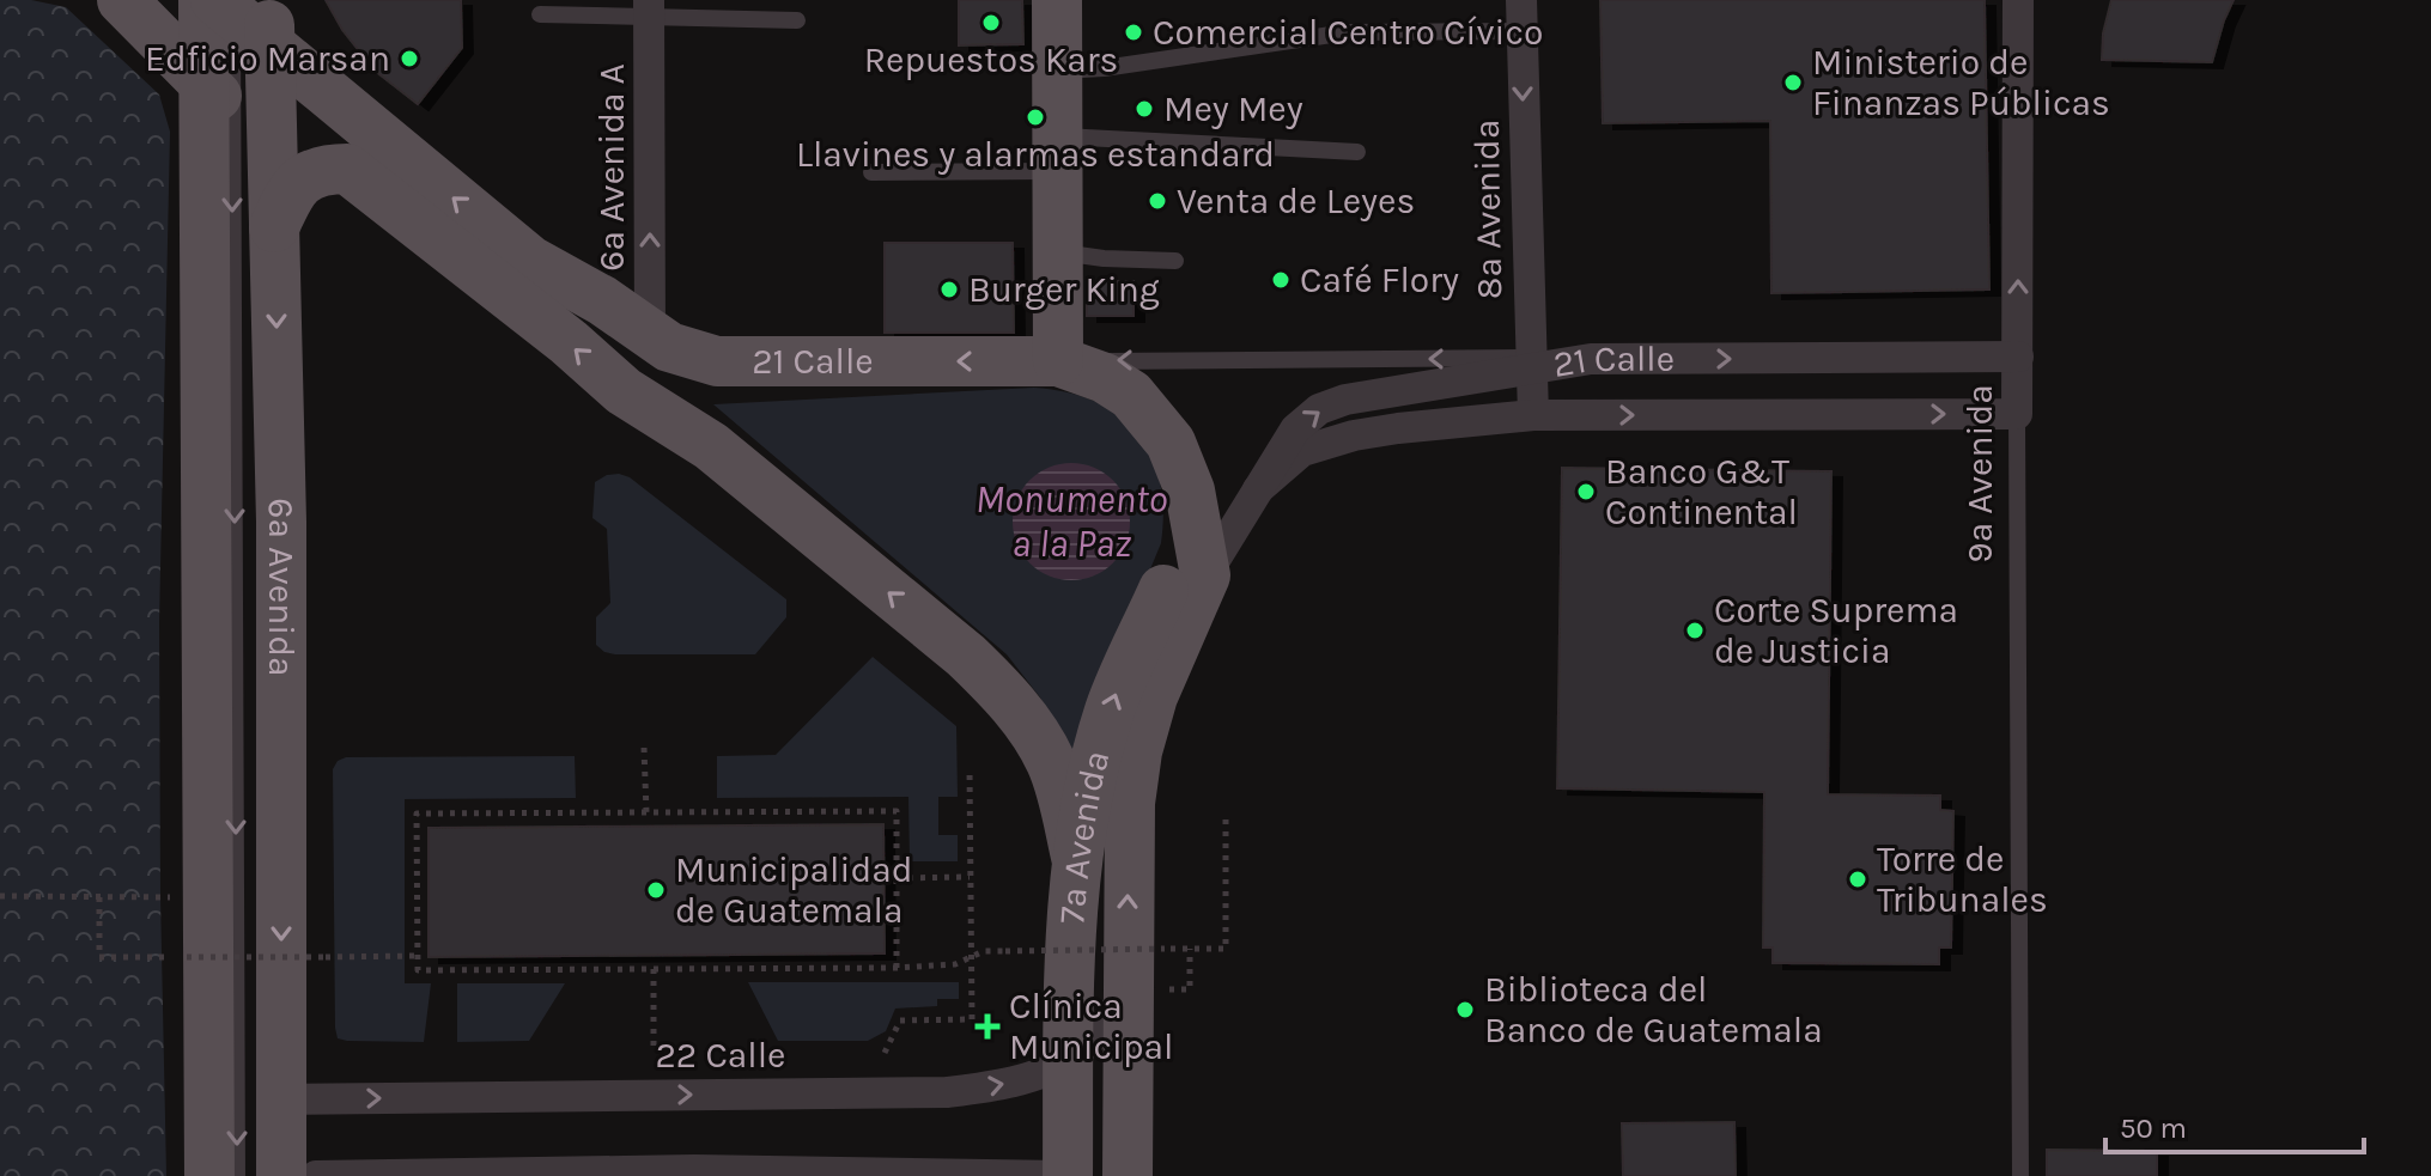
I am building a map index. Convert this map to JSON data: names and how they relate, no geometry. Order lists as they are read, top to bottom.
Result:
{
  "streets": {
    "main road": ["21 Calle", "6a Avenida", "7a Avenida"],
    "street": [
      "6a Avenida A",
      "8a Avenida",
      "9a Avenida",
      "22 Calle"
    ]
  },
  "crossings": [
    ["6a Avenida A", "21 Calle"],
    ["8a Avenida", "21 Calle"],
    ["21 Calle", "9a Avenida"],
    ["21 Calle", "6a Avenida"],
    ["21 Calle", "7a Avenida"],
    ["6a Avenida", "22 Calle"],
    ["7a Avenida", "22 Calle"]
  ],
  "one_way": ["6a Avenida A", "8a Avenida", "7a Avenida"],
  "water": ["Monumento a la Paz"],
  "places": {
    "other": [
      "Repuestos Kars",
      "Comercial Centro Cívico",
      "Edficio Marsan",
      "Ministerio de Finanzas Públicas",
      "Mey Mey",
      "Llavines y alarmas estandard",
      "Venta de Leyes",
      "Café Flory",
      "Burger King",
      "Banco G&T Continental",
      "Corte Suprema de Justicia",
      "Torre de Tribunales",
      "Municipalidad de Guatemala",
      "Biblioteca del Banco de Guatemala"
    ],
    "health": ["Clínica Municipal"]
  },
  "scale_bar": "50 m"
}
